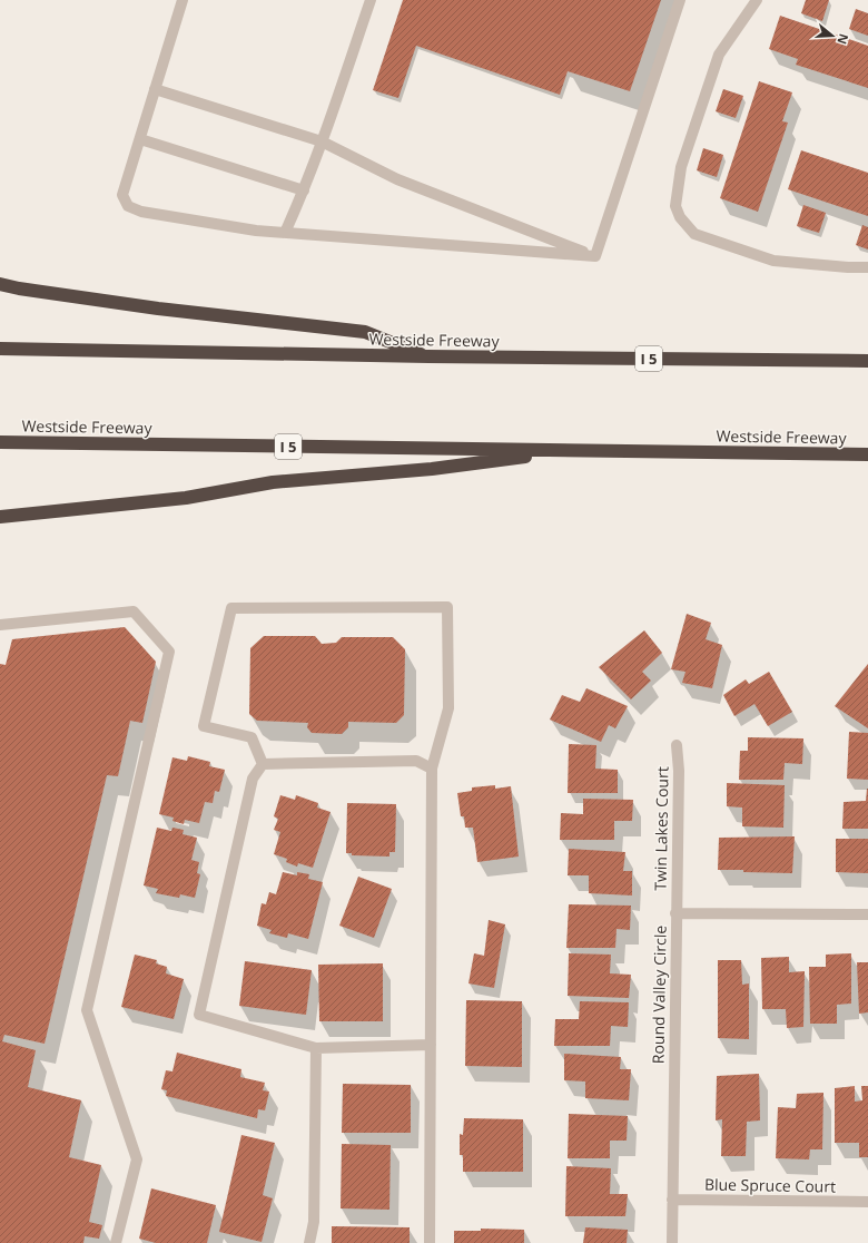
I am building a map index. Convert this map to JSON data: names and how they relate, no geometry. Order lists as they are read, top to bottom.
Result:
{
  "streets": {
    "highway": ["Westside Freeway", "I 5"],
    "street": ["Twin Lakes Court", "Round Valley Circle", "Blue Spruce Court"]
  },
  "crossings": [
    ["Twin Lakes Court", "Round Valley Circle"],
    ["Round Valley Circle", "Blue Spruce Court"]
  ],
  "north": "right"
}
